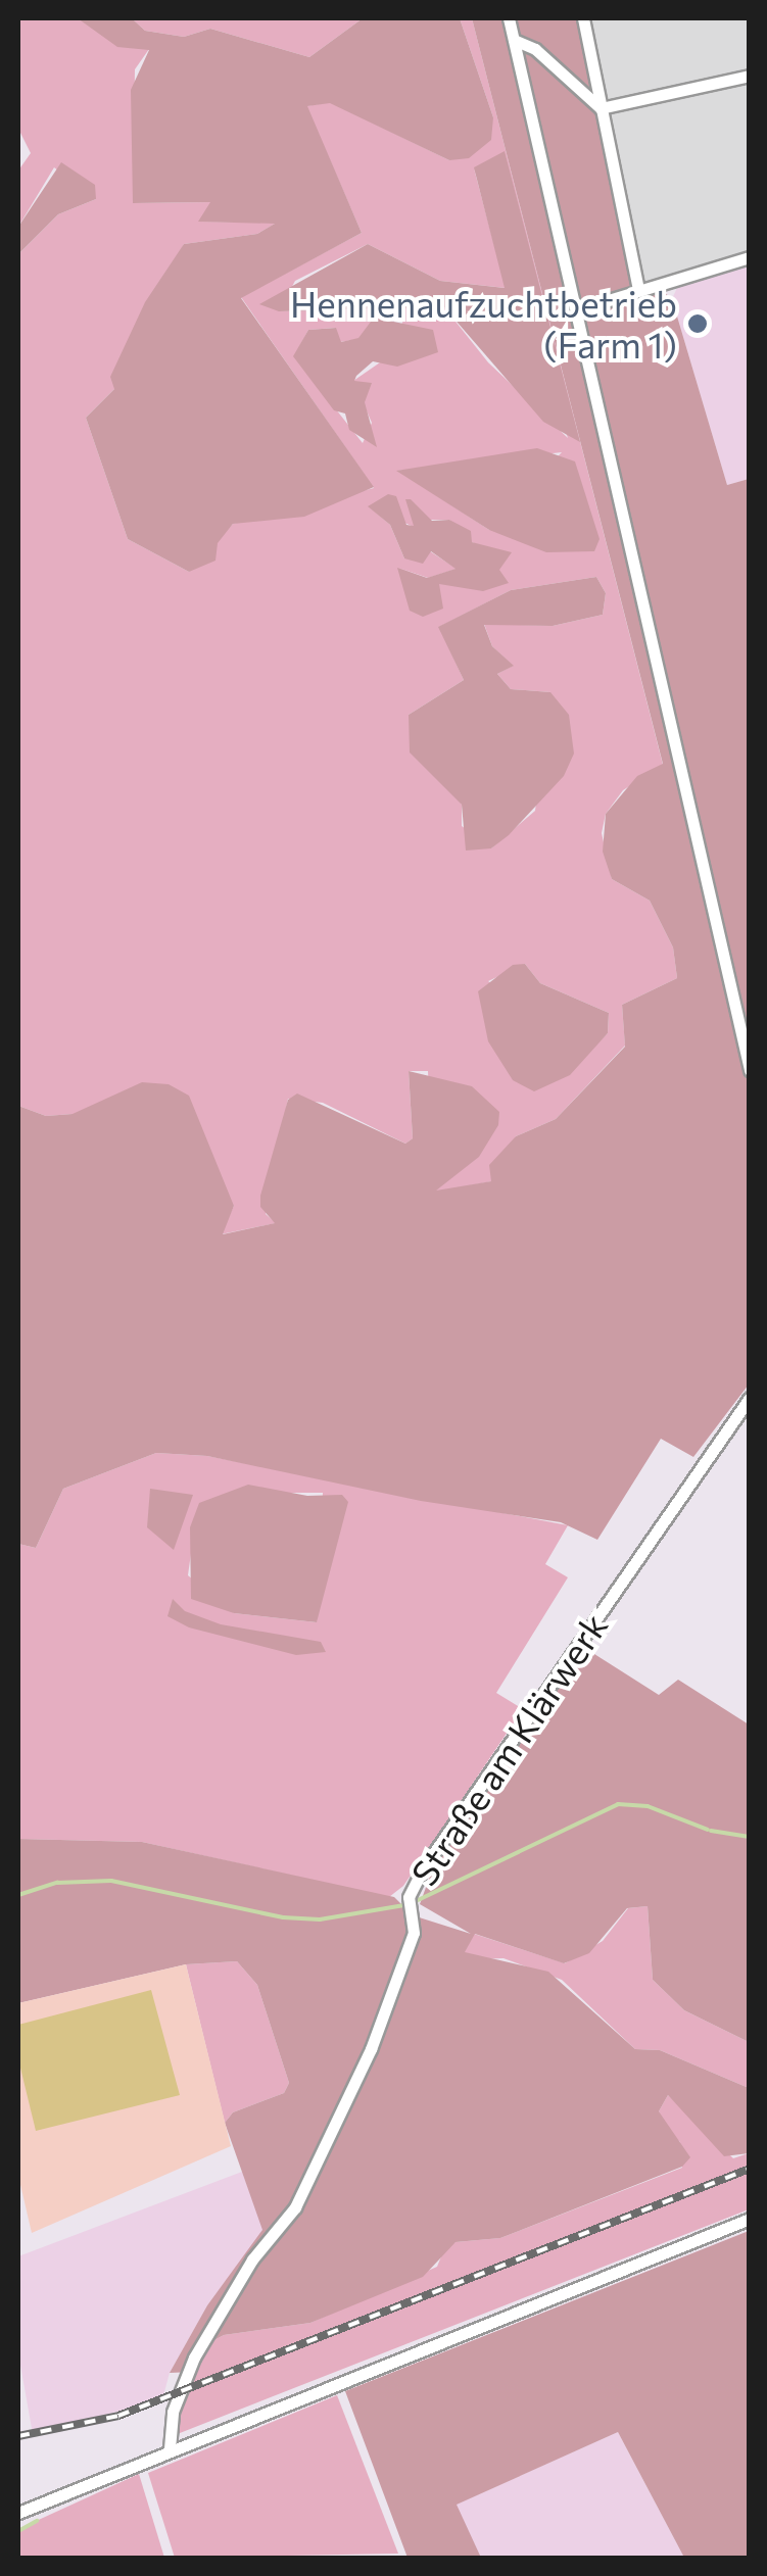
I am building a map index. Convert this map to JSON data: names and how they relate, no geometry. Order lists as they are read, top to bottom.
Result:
{
  "streets": {
    "street": ["Straße am Klärwerk"]
  },
  "places": ["Hennenaufzuchtbetrieb (Farm 1)"]
}
